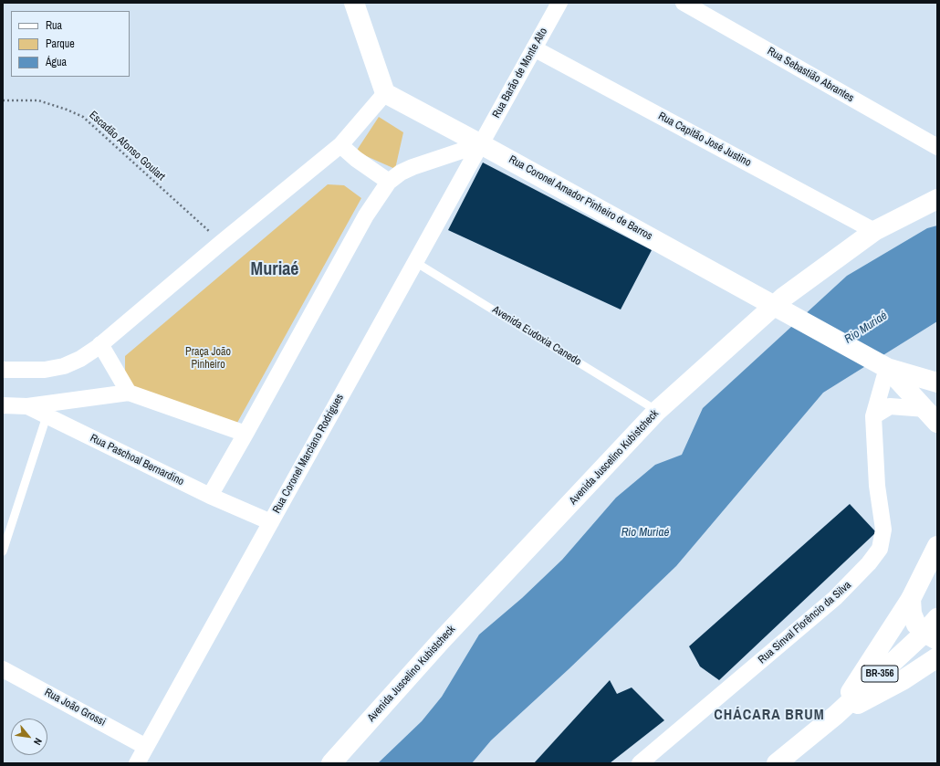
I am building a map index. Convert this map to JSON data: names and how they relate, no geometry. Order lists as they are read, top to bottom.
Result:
{
  "streets": {
    "main road": ["Rua Coronel Amador Pinheiro de Barros", "Avenida Juscelino Kubistcheck", "BR-356"],
    "street": [
      "Rua Barão de Monte Alto",
      "Rua Sebastião Abrantes",
      "Rua Capitão José Justino",
      "Rua Coronel Marciano Rodrigues",
      "Rua Paschoal Bernardino",
      "Rua Sinval Florêncio da Silva",
      "Rua João Grossi"
    ],
    "lane": ["Avenida Eudoxia Canedo"],
    "path": ["Escadão Afonso Goulart"]
  },
  "crossings": [
    ["Rua Barão de Monte Alto", "Rua Capitão José Justino"],
    ["Rua Barão de Monte Alto", "Rua Coronel Amador Pinheiro de Barros"],
    ["Rua Barão de Monte Alto", "Rua Coronel Marciano Rodrigues"],
    ["Rua Capitão José Justino", "Avenida Juscelino Kubistcheck"],
    ["Rua Coronel Amador Pinheiro de Barros", "Rua Coronel Marciano Rodrigues"],
    ["Rua Coronel Amador Pinheiro de Barros", "Avenida Juscelino Kubistcheck"],
    ["Rua Coronel Amador Pinheiro de Barros", "Rua Sinval Florêncio da Silva"],
    ["Avenida Eudoxia Canedo", "Rua Coronel Marciano Rodrigues"],
    ["Avenida Eudoxia Canedo", "Avenida Juscelino Kubistcheck"],
    ["Rua Coronel Marciano Rodrigues", "Rua Paschoal Bernardino"],
    ["Rua Coronel Marciano Rodrigues", "Rua João Grossi"]
  ],
  "districts": ["Muriaé", "CHÁCARA BRUM"],
  "water": ["Rio Muriaé"],
  "parks": ["Praça João Pinheiro"],
  "legend": ["Rua", "Parque", "Água"],
  "north": "bottom right"
}
